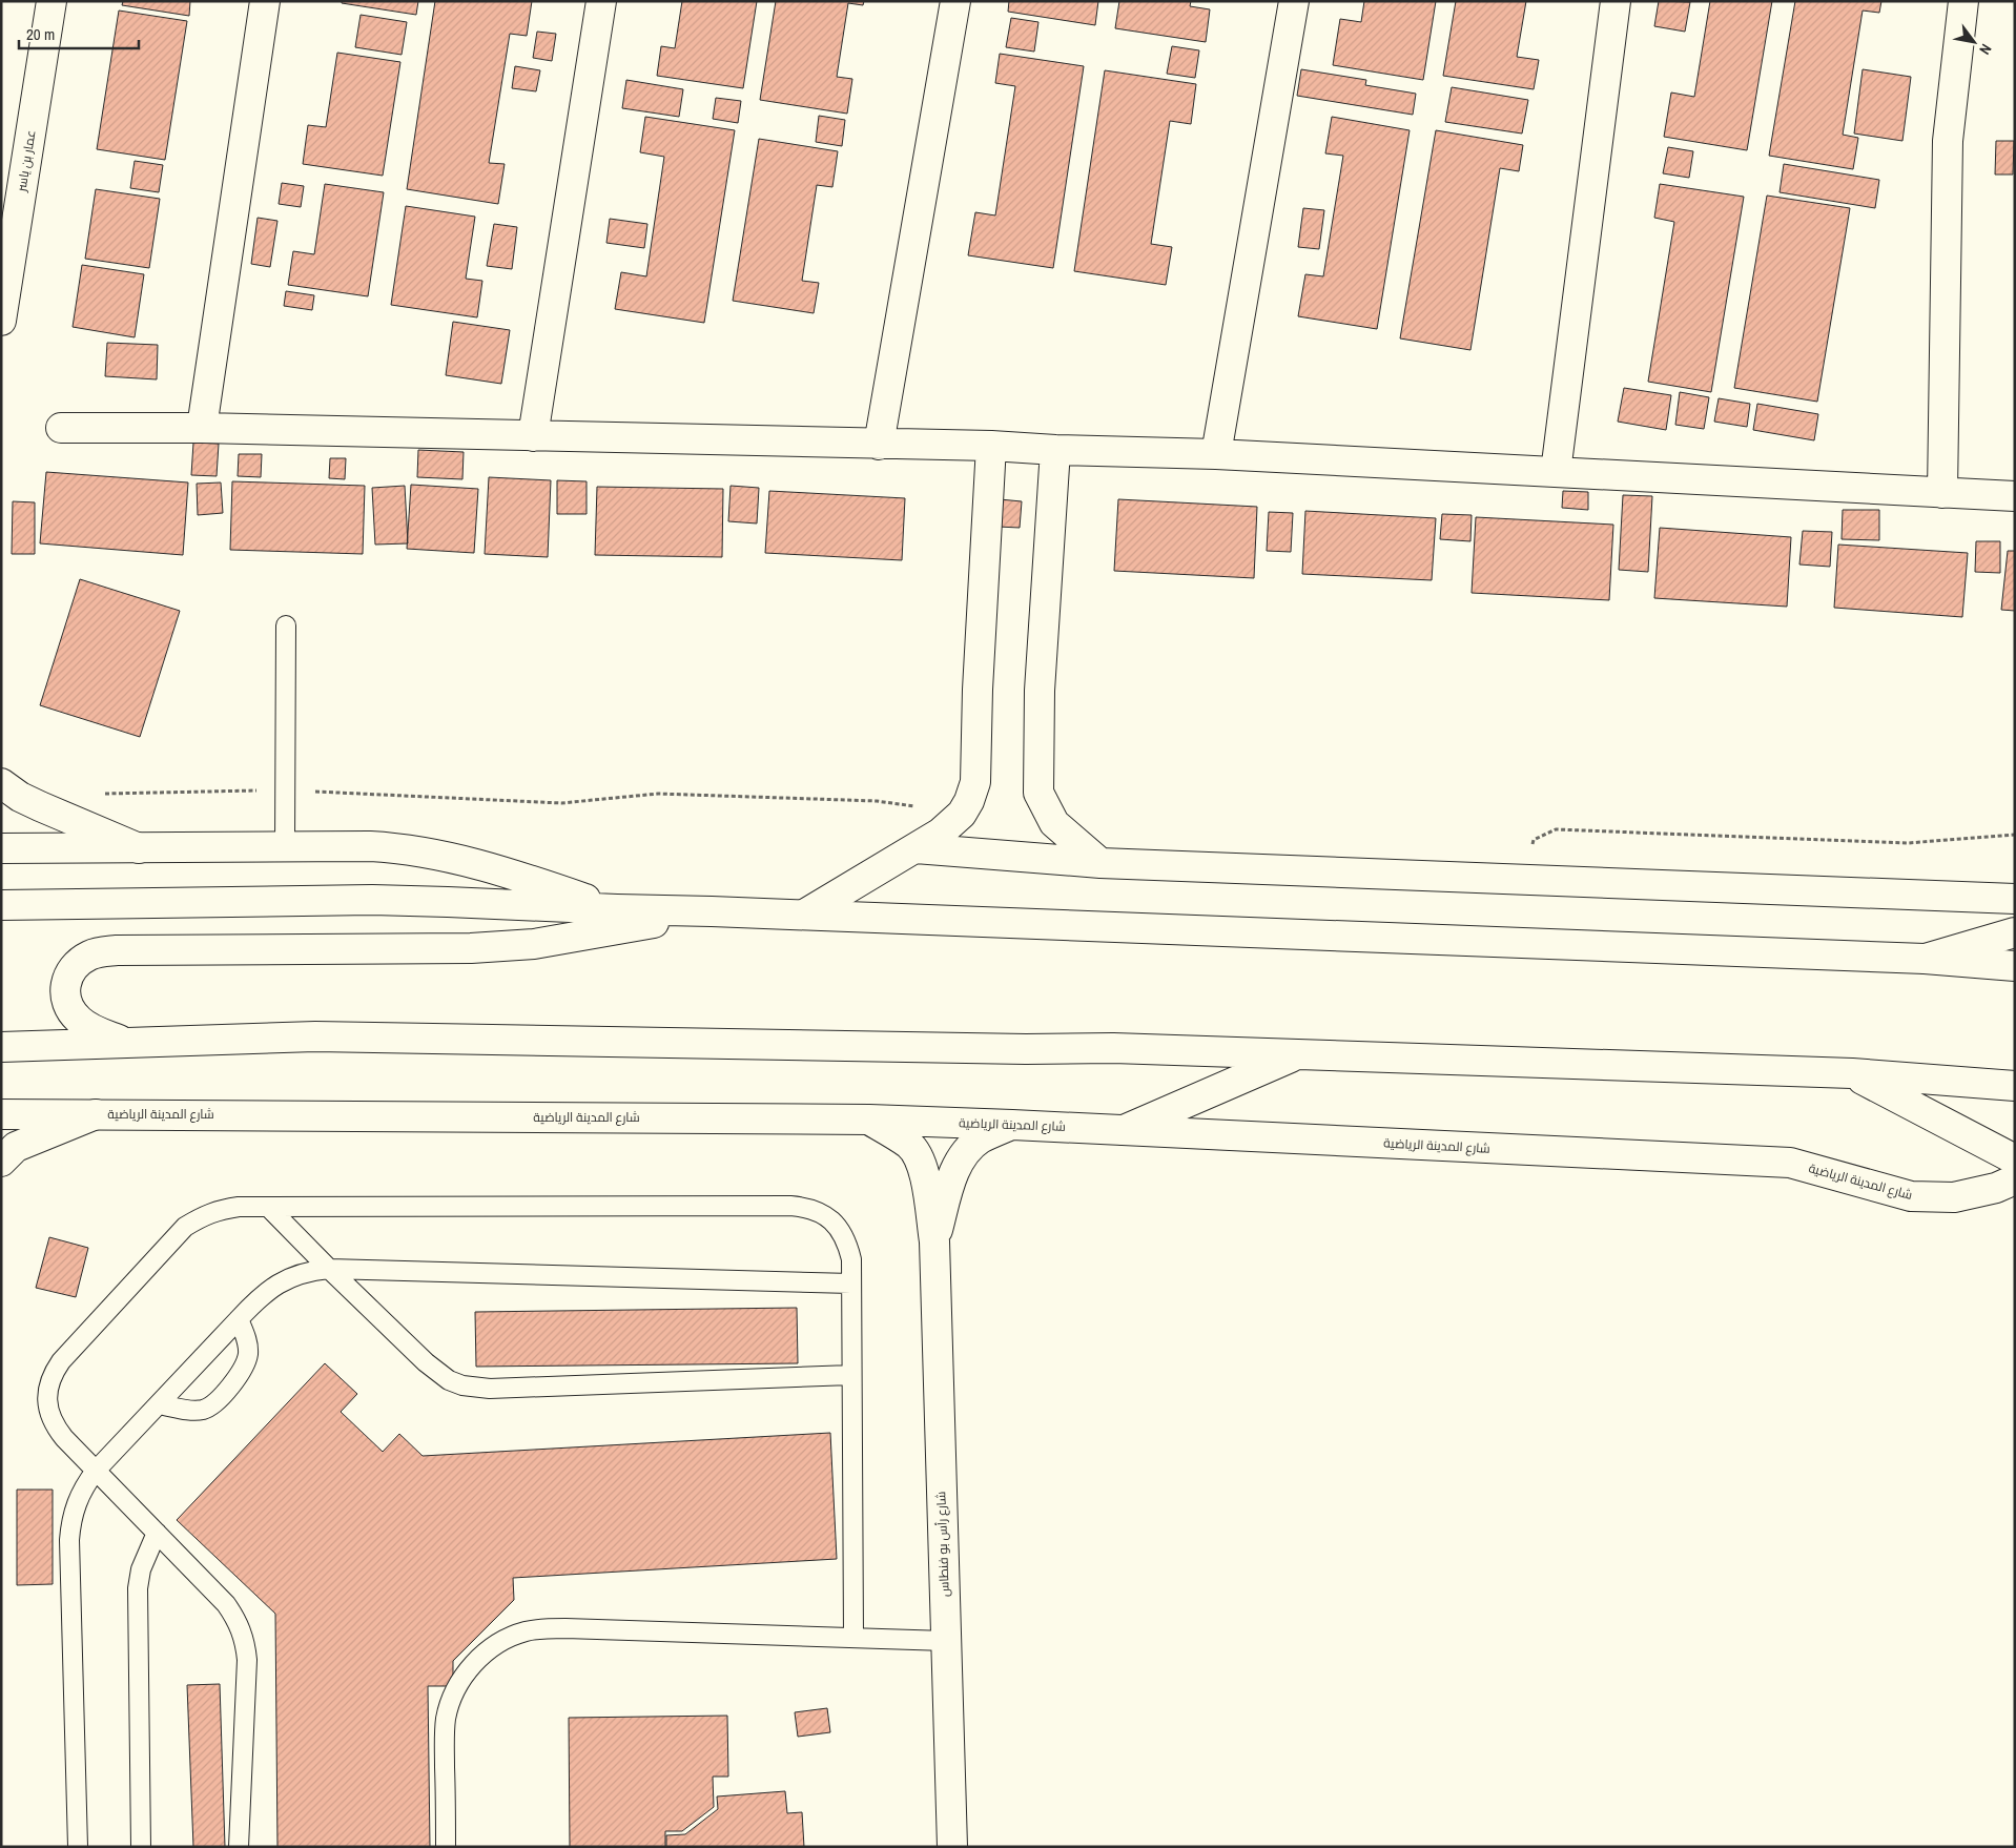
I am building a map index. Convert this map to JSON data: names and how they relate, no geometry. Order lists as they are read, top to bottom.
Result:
{
  "streets": {
    "street": ["عمار بن ياسر", "شارع المدينة الرياضية", "شارع رأس بو فنطاس"]
  },
  "crossings": [
    ["شارع المدينة الرياضية", "شارع رأس بو فنطاس"]
  ],
  "scale_bar": "20 m",
  "north": "bottom right"
}
